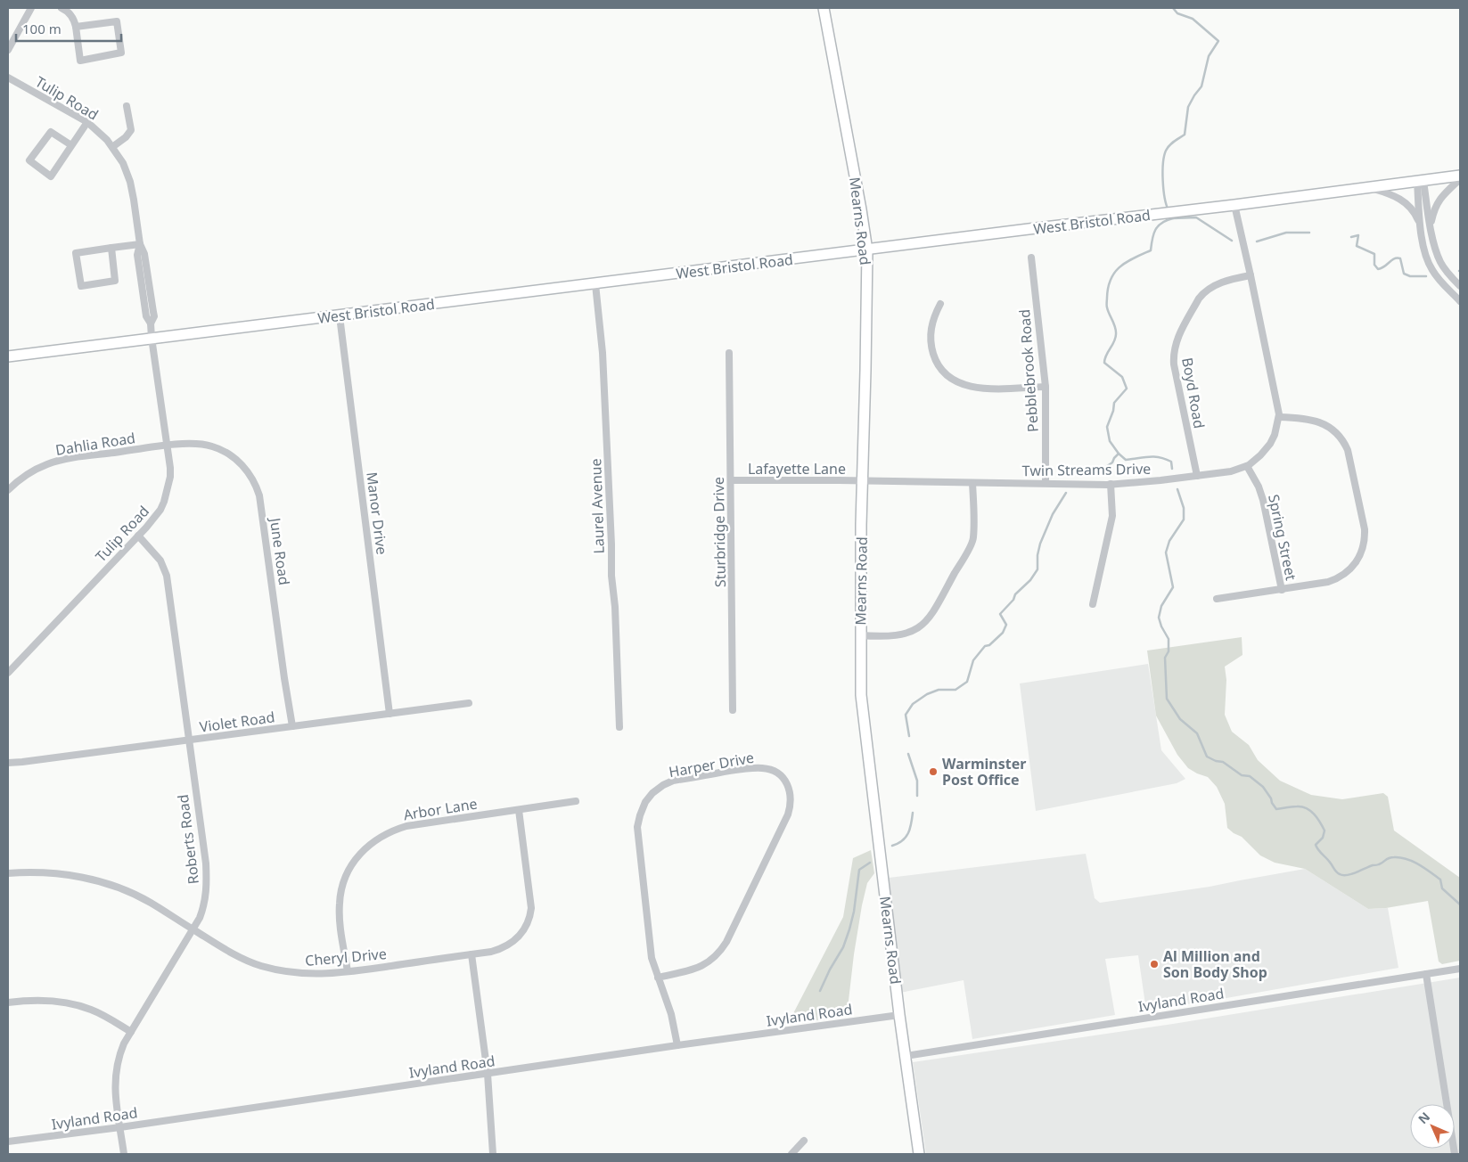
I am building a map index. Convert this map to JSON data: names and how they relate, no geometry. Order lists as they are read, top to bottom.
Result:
{
  "streets": {
    "main road": ["Mearns Road", "West Bristol Road"],
    "street": [
      "Tulip Road",
      "Pebblebrook Road",
      "Boyd Road",
      "Dahlia Road",
      "Lafayette Lane",
      "Twin Streams Drive",
      "Laurel Avenue",
      "Manor Drive",
      "Sturbridge Drive",
      "Spring Street",
      "June Road",
      "Violet Road",
      "Harper Drive",
      "Arbor Lane",
      "Roberts Road",
      "Cheryl Drive",
      "Ivyland Road"
    ]
  },
  "crossings": [
    ["Tulip Road", "West Bristol Road"],
    ["Tulip Road", "Dahlia Road"],
    ["Tulip Road", "June Road"],
    ["Tulip Road", "Roberts Road"],
    ["Mearns Road", "West Bristol Road"],
    ["Mearns Road", "Lafayette Lane"],
    ["Mearns Road", "Twin Streams Drive"],
    ["Mearns Road", "Ivyland Road"],
    ["West Bristol Road", "Twin Streams Drive"],
    ["West Bristol Road", "Laurel Avenue"],
    ["West Bristol Road", "Manor Drive"],
    ["Pebblebrook Road", "Twin Streams Drive"],
    ["Boyd Road", "Twin Streams Drive"],
    ["Dahlia Road", "June Road"],
    ["Lafayette Lane", "Twin Streams Drive"],
    ["Lafayette Lane", "Sturbridge Drive"],
    ["Twin Streams Drive", "Spring Street"],
    ["Manor Drive", "Violet Road"],
    ["June Road", "Violet Road"],
    ["Violet Road", "Roberts Road"],
    ["Harper Drive", "Ivyland Road"],
    ["Arbor Lane", "Cheryl Drive"],
    ["Roberts Road", "Cheryl Drive"],
    ["Roberts Road", "Ivyland Road"]
  ],
  "places": ["Warminster Post Office", "Al Million and Son Body Shop"],
  "scale_bar": "100 m",
  "north": "top left"
}
